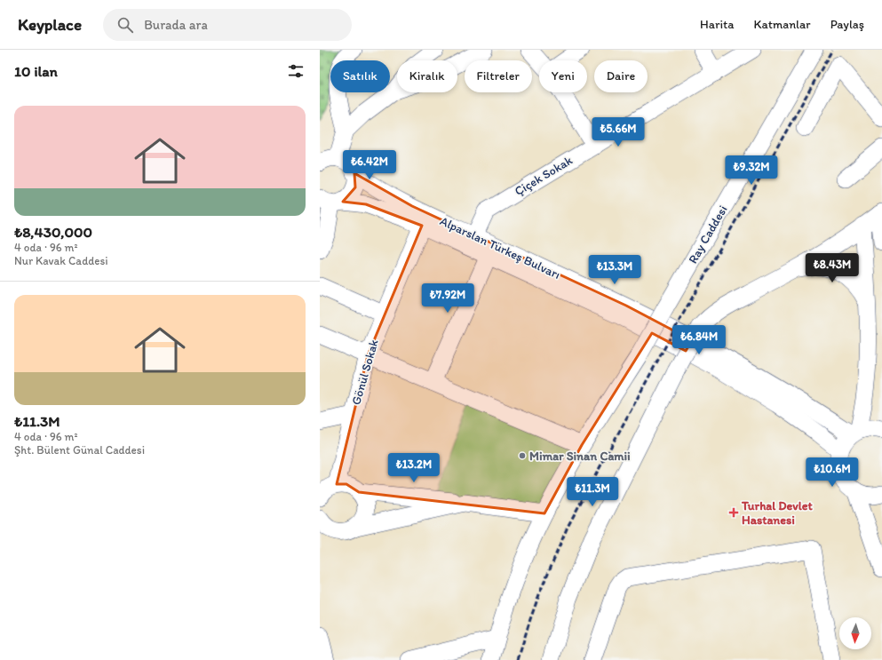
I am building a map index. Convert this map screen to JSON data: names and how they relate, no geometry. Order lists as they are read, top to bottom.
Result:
{
  "streets": {
    "street": [
      "Çiçek Sokak",
      "Ray Caddesi",
      "Alparslan Türkeş Bulvarı",
      "Gönül Sokak"
    ]
  },
  "crossings": [
    ["Çiçek Sokak", "Alparslan Türkeş Bulvarı"],
    ["Alparslan Türkeş Bulvarı", "Gönül Sokak"]
  ],
  "places": {
    "other": ["Mimar Sinan Camii"],
    "health": ["Turhal Devlet Hastanesi"]
  },
  "north": "bottom",
  "page": {
    "header": "Keyplace",
    "search": "Burada ara",
    "nav": ["Harita", "Katmanlar", "Paylaş"],
    "heading": "10 ilan",
    "chip": [
      "Satılık",
      "Kiralık",
      "Filtreler",
      "Yeni",
      "Daire"
    ],
    "list": [
      {
        "name": "₺8,430,000",
        "note": "4 oda · 96 m² · Nur Kavak Caddesi"
      },
      {
        "name": "₺11.3M",
        "note": "4 oda · 96 m² · Şht. Bülent Günal Caddesi"
      }
    ],
    "price": [
      "₺5.66M",
      "₺6.42M",
      "₺9.32M",
      "₺8.43M",
      "₺13.3M",
      "₺7.92M",
      "₺6.84M",
      "₺13.2M",
      "₺10.6M",
      "₺11.3M"
    ]
  }
}
